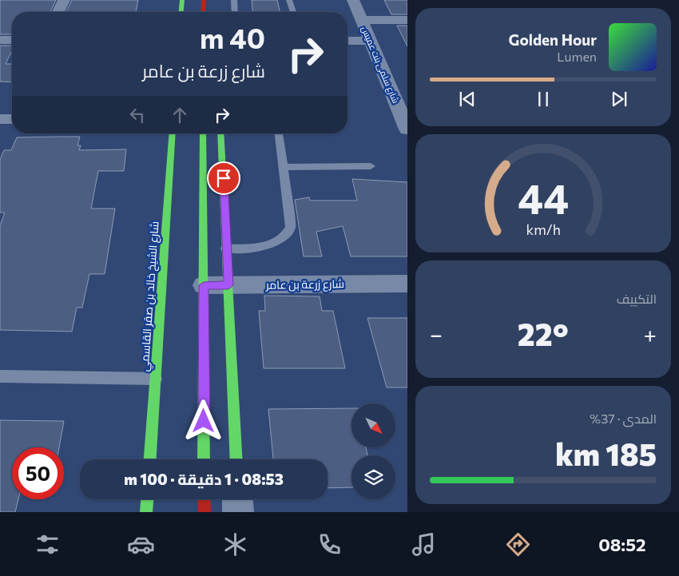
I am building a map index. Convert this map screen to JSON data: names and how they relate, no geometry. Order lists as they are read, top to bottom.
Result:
{
  "streets": {
    "main road": ["شارع الشيخ خالد بن صقر القاسمي"],
    "street": ["شارع سلمى بنت عميس", "شارع زرعة بن عامر"]
  },
  "north": "bottom right",
  "page": {
    "turn": ["40 m", "شارع زرعة بن عامر"],
    "song": ["Golden Hour", "Lumen"],
    "tile": [
      "التكييف",
      ["المدى · 37%", "185 km"]
    ],
    "heat": ["−", "22°", "+"],
    "limit": "50",
    "trip": "08:53 · 1 دقيقة · 100 m",
    "tabs": "08:52",
    "gauge": ["44", "km/h"]
  }
}
